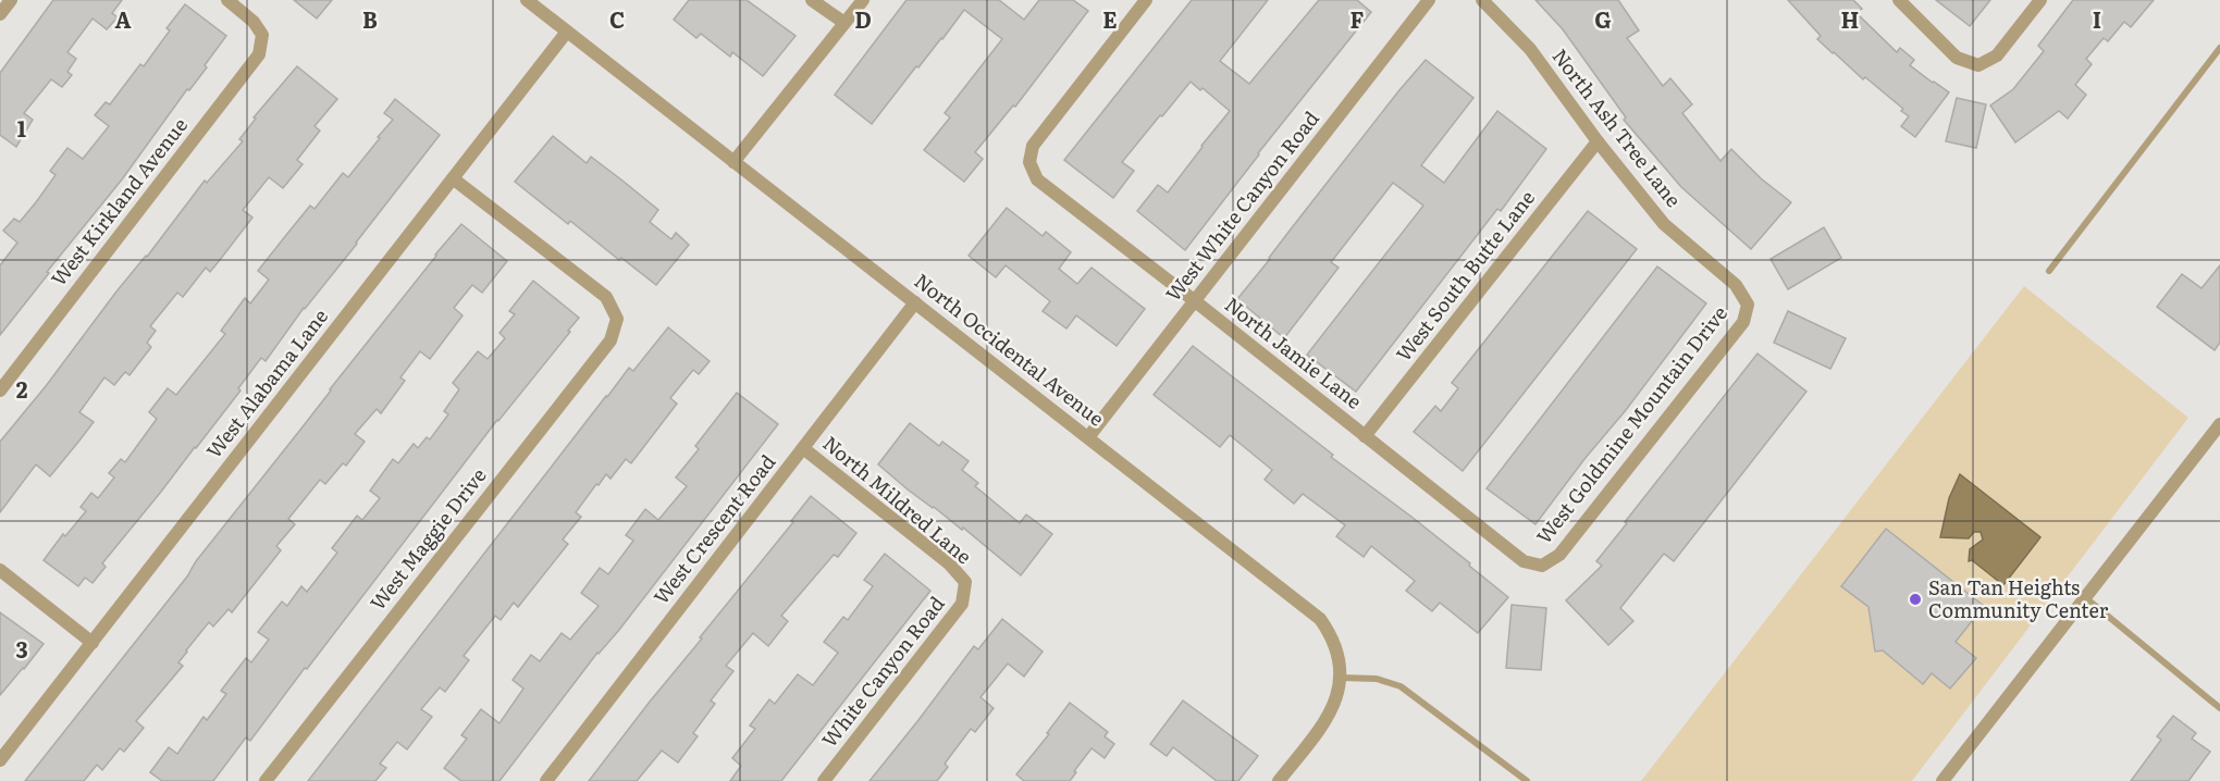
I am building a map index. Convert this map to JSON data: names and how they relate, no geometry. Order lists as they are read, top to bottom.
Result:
{
  "streets": {
    "street": [
      "North Ash Tree Lane",
      "West Kirkland Avenue",
      "West White Canyon Road",
      "West South Butte Lane",
      "North Occidental Avenue",
      "North Jamie Lane",
      "West Alabama Lane",
      "West Goldmine Mountain Drive",
      "North Mildred Lane",
      "West Crescent Road",
      "West Maggie Drive",
      "White Canyon Road"
    ]
  },
  "crossings": [
    ["North Ash Tree Lane", "West South Butte Lane"],
    ["North Ash Tree Lane", "West Goldmine Mountain Drive"],
    ["West White Canyon Road", "North Occidental Avenue"],
    ["West White Canyon Road", "North Jamie Lane"],
    ["West South Butte Lane", "North Jamie Lane"],
    ["North Occidental Avenue", "West Alabama Lane"],
    ["North Occidental Avenue", "West Crescent Road"],
    ["North Jamie Lane", "West Goldmine Mountain Drive"],
    ["West Alabama Lane", "West Maggie Drive"],
    ["North Mildred Lane", "West Crescent Road"],
    ["North Mildred Lane", "White Canyon Road"]
  ],
  "places": ["San Tan Heights Community Center"],
  "grid": {
    "columns": [
      "A",
      "B",
      "C",
      "D",
      "E",
      "F",
      "G",
      "H",
      "I"
    ],
    "rows": ["1", "2", "3"]
  }
}
